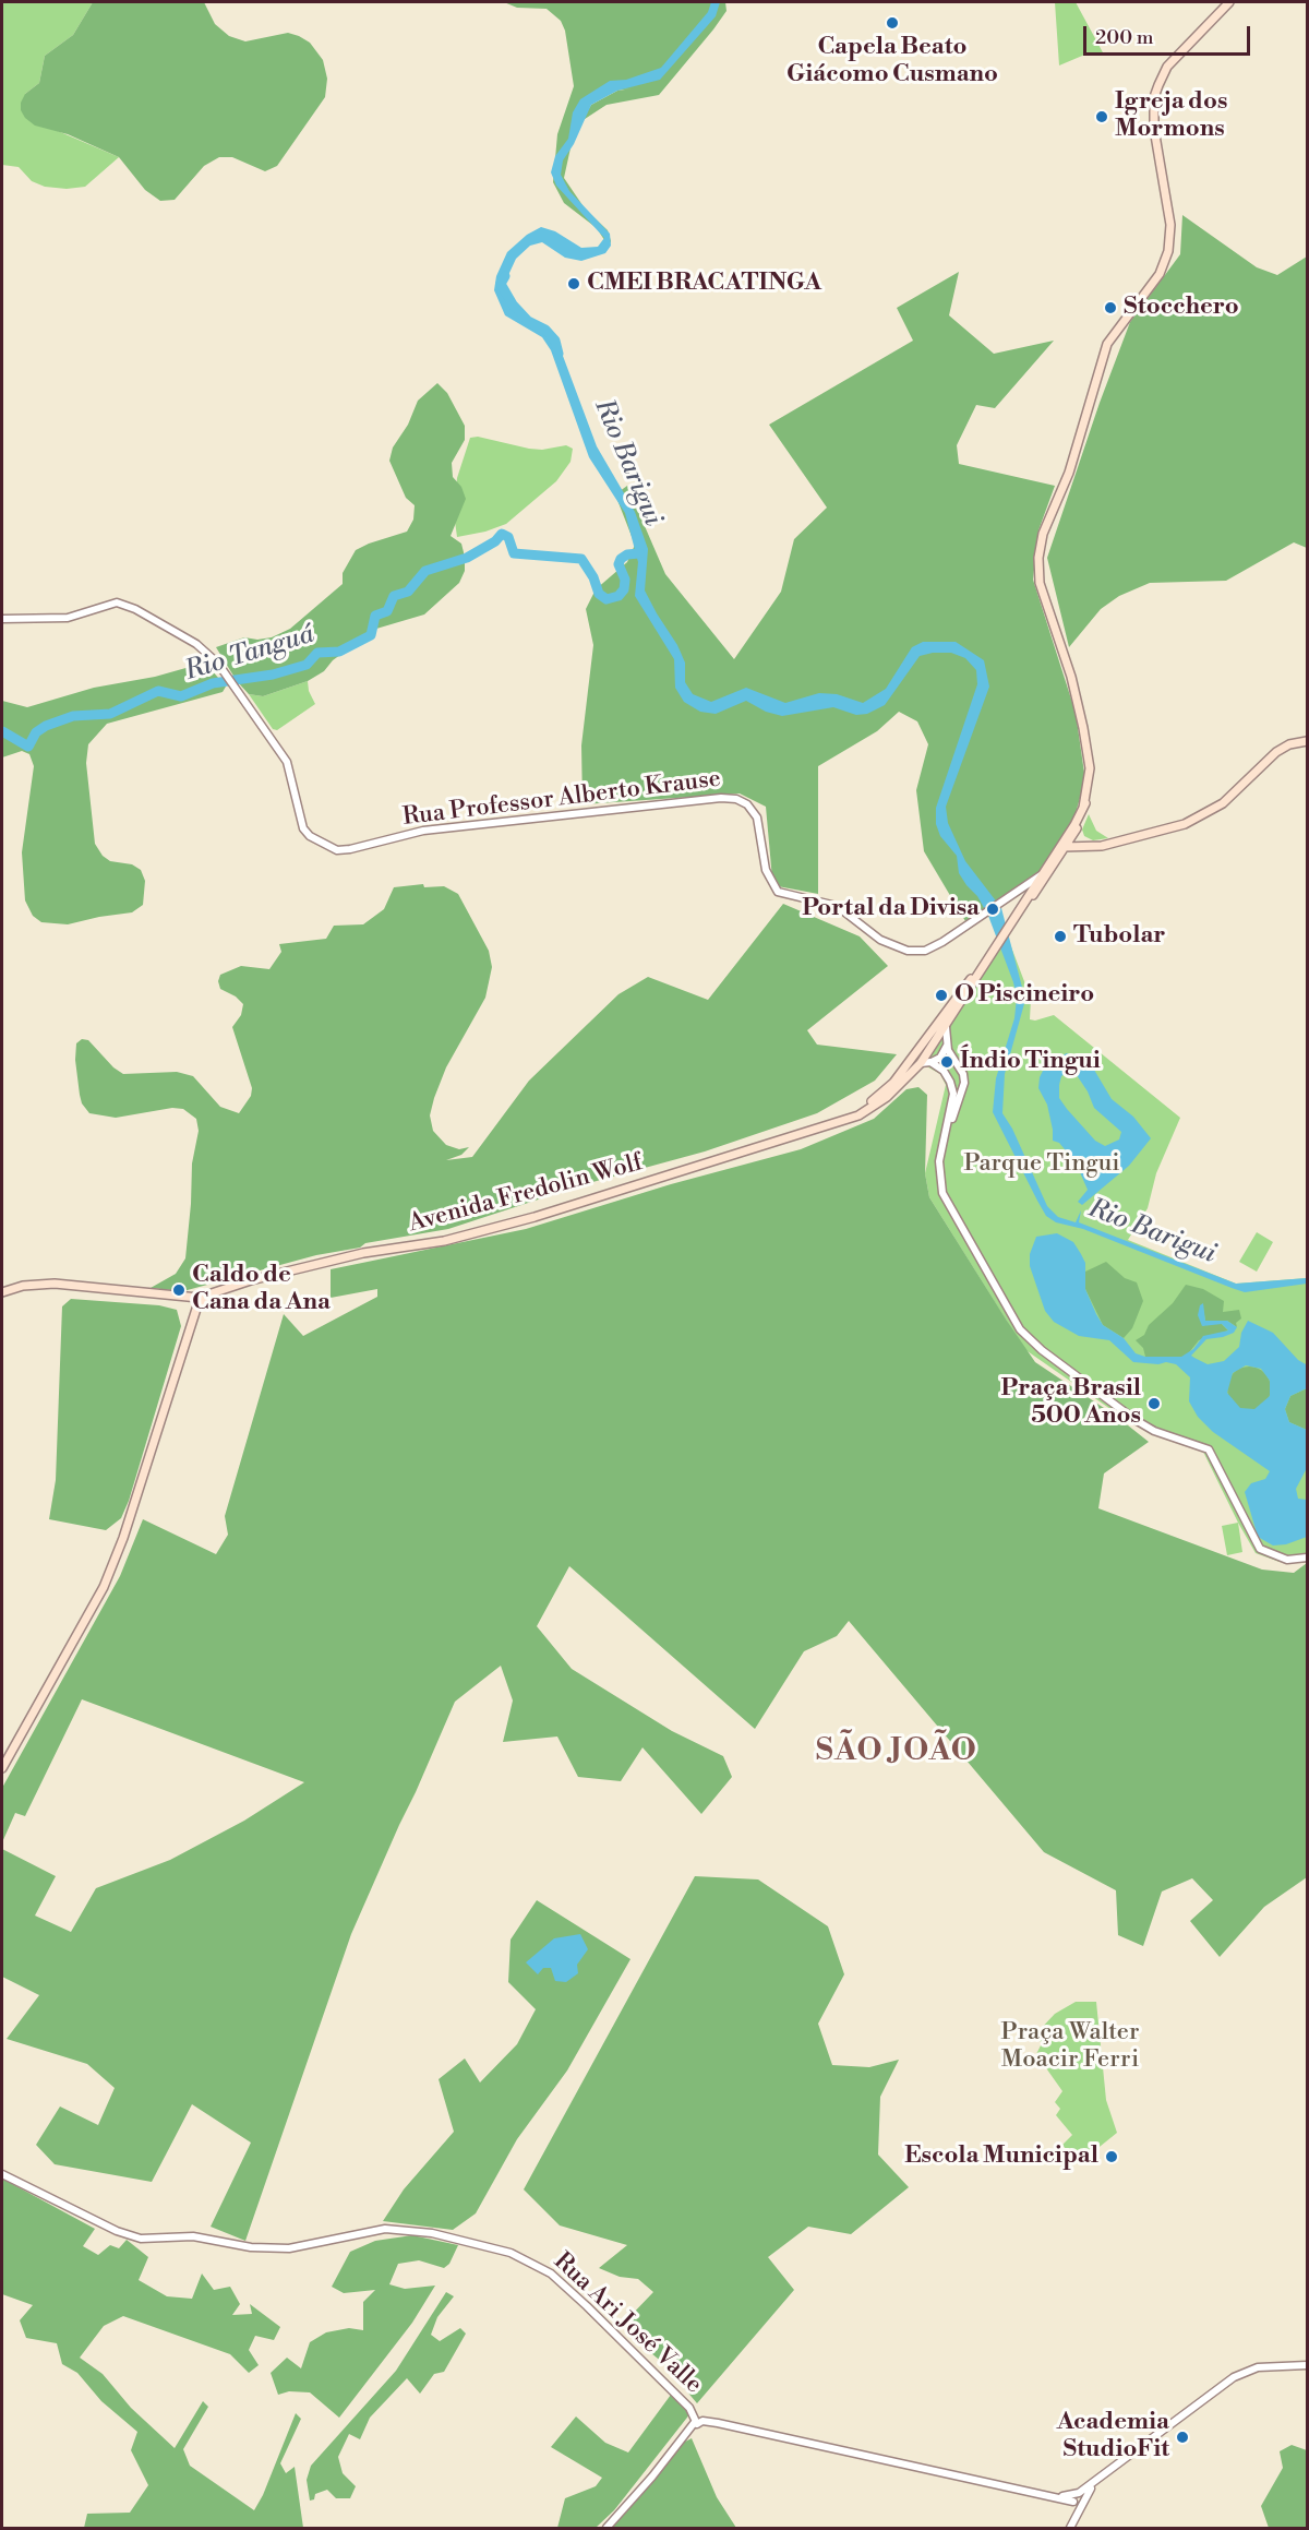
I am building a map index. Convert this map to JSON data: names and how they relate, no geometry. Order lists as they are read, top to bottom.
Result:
{
  "streets": {
    "main road": ["Avenida Fredolin Wolf"],
    "street": ["Rua Professor Alberto Krause", "Rua Ari José Valle"]
  },
  "districts": ["SÃO JOÃO"],
  "water": ["Rio Barigui", "Rio Tanguá"],
  "parks": ["Parque Tingui", "Praça Walter Moacir Ferri"],
  "places": [
    "Capela Beato Giácomo Cusmano",
    "Igreja dos Mormons",
    "CMEI BRACATINGA",
    "Stocchero",
    "Portal da Divisa",
    "Tubolar",
    "O Piscineiro",
    "Índio Tingui",
    "Caldo de Cana da Ana",
    "Praça Brasil 500 Anos",
    "Escola Municipal",
    "Academia StudioFit"
  ],
  "scale_bar": "200 m"
}
